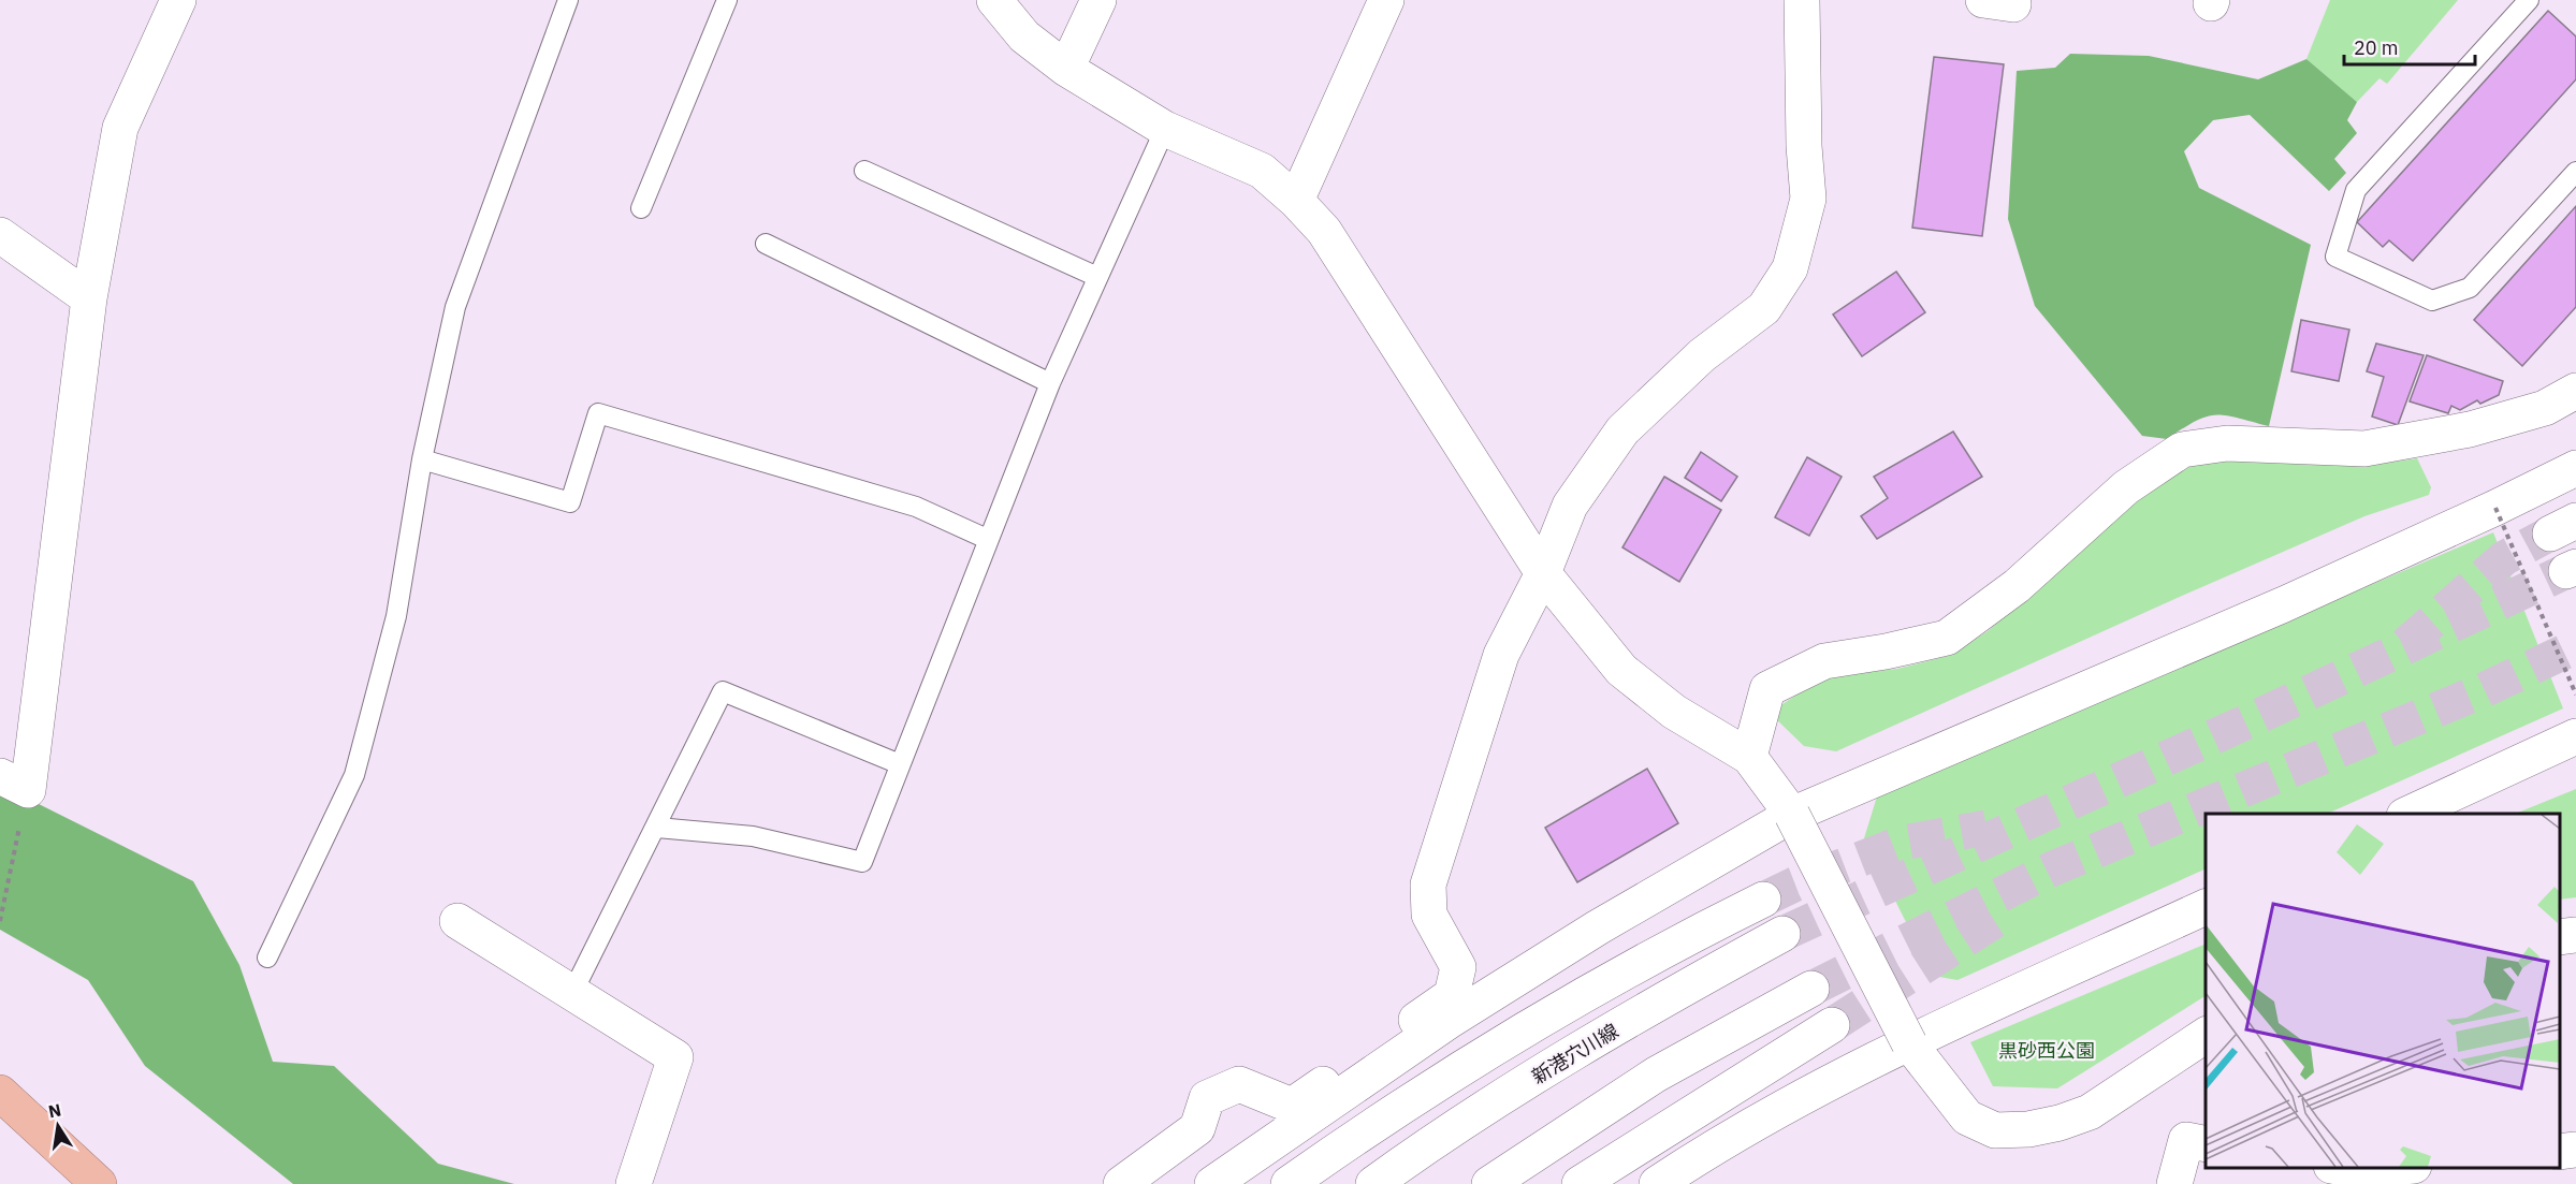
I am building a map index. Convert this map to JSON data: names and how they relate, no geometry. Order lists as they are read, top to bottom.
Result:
{
  "streets": {
    "street": ["新港穴川線"]
  },
  "parks": ["黒砂西公園"],
  "scale_bar": "20 m",
  "north": "top"
}
